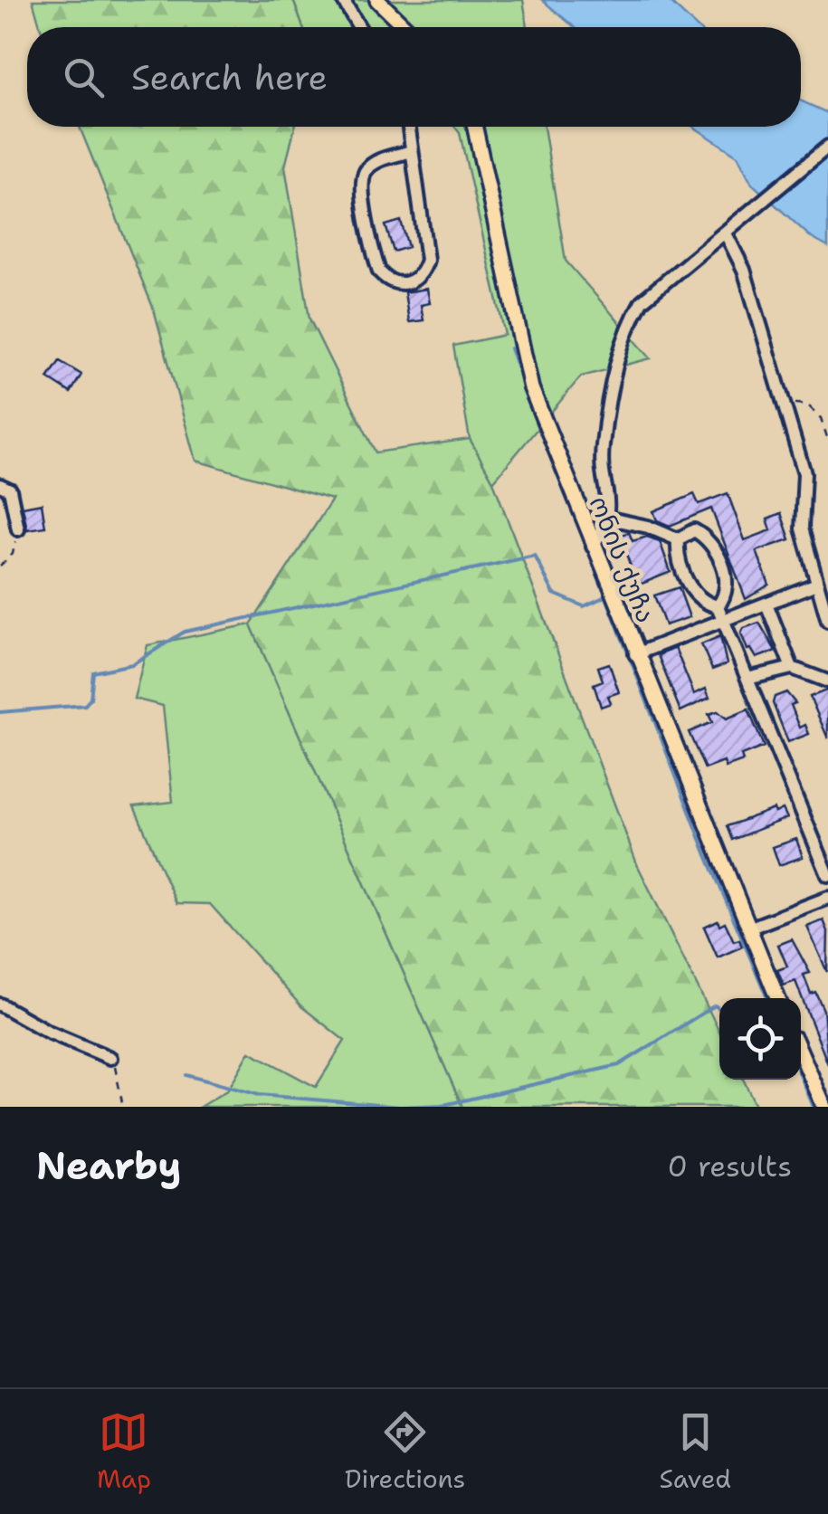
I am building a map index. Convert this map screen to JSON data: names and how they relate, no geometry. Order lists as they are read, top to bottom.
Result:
{
  "streets": {
    "main road": ["ონის ქუჩა"]
  },
  "page": {
    "search": "Search here",
    "heading": ["Nearby", "0 results"],
    "nav": ["Map", "Directions", "Saved"]
  }
}
